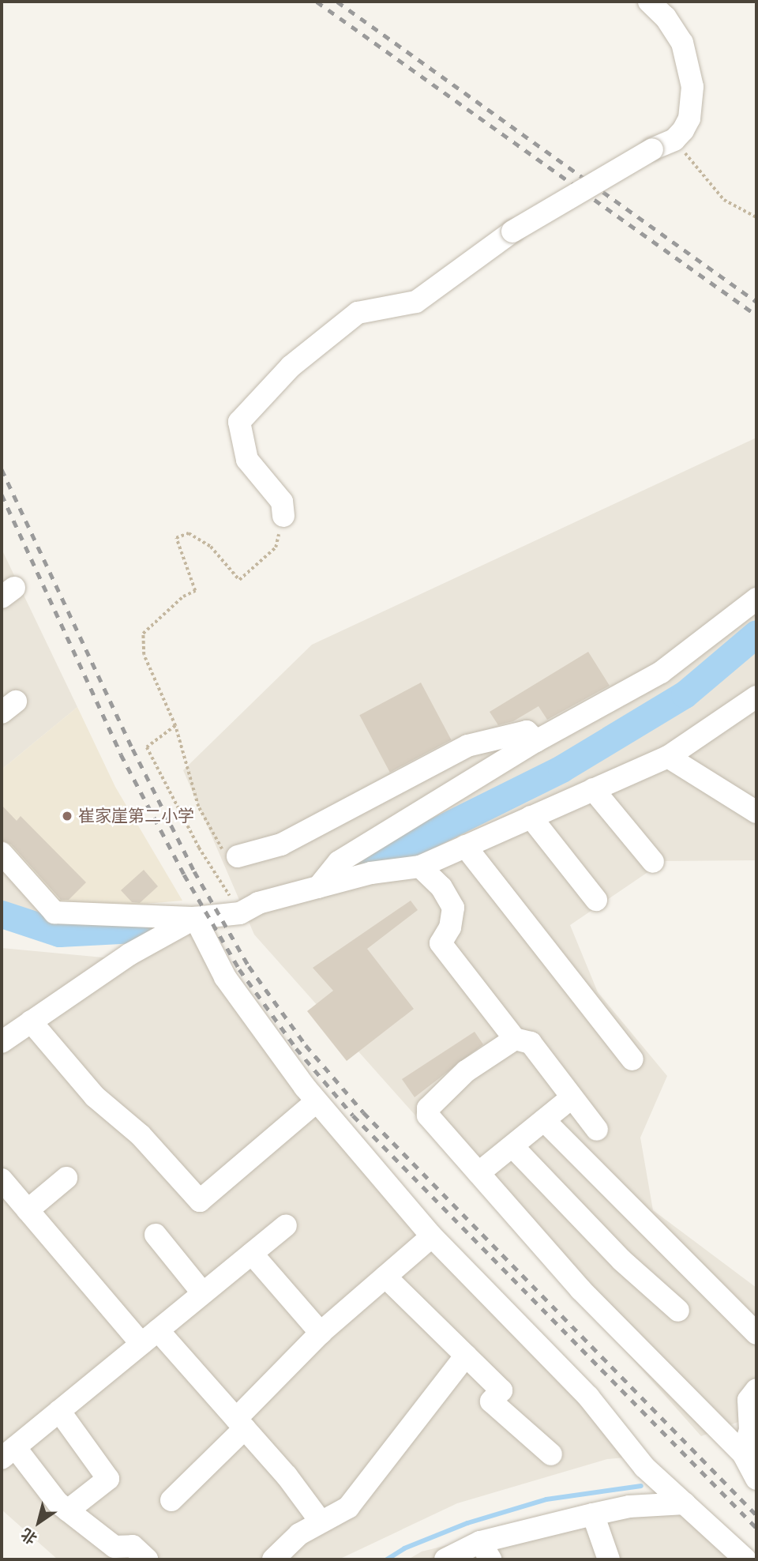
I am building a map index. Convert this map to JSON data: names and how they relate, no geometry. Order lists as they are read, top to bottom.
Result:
{
  "places": ["崔家崖第二小学"],
  "north": "bottom left"
}
